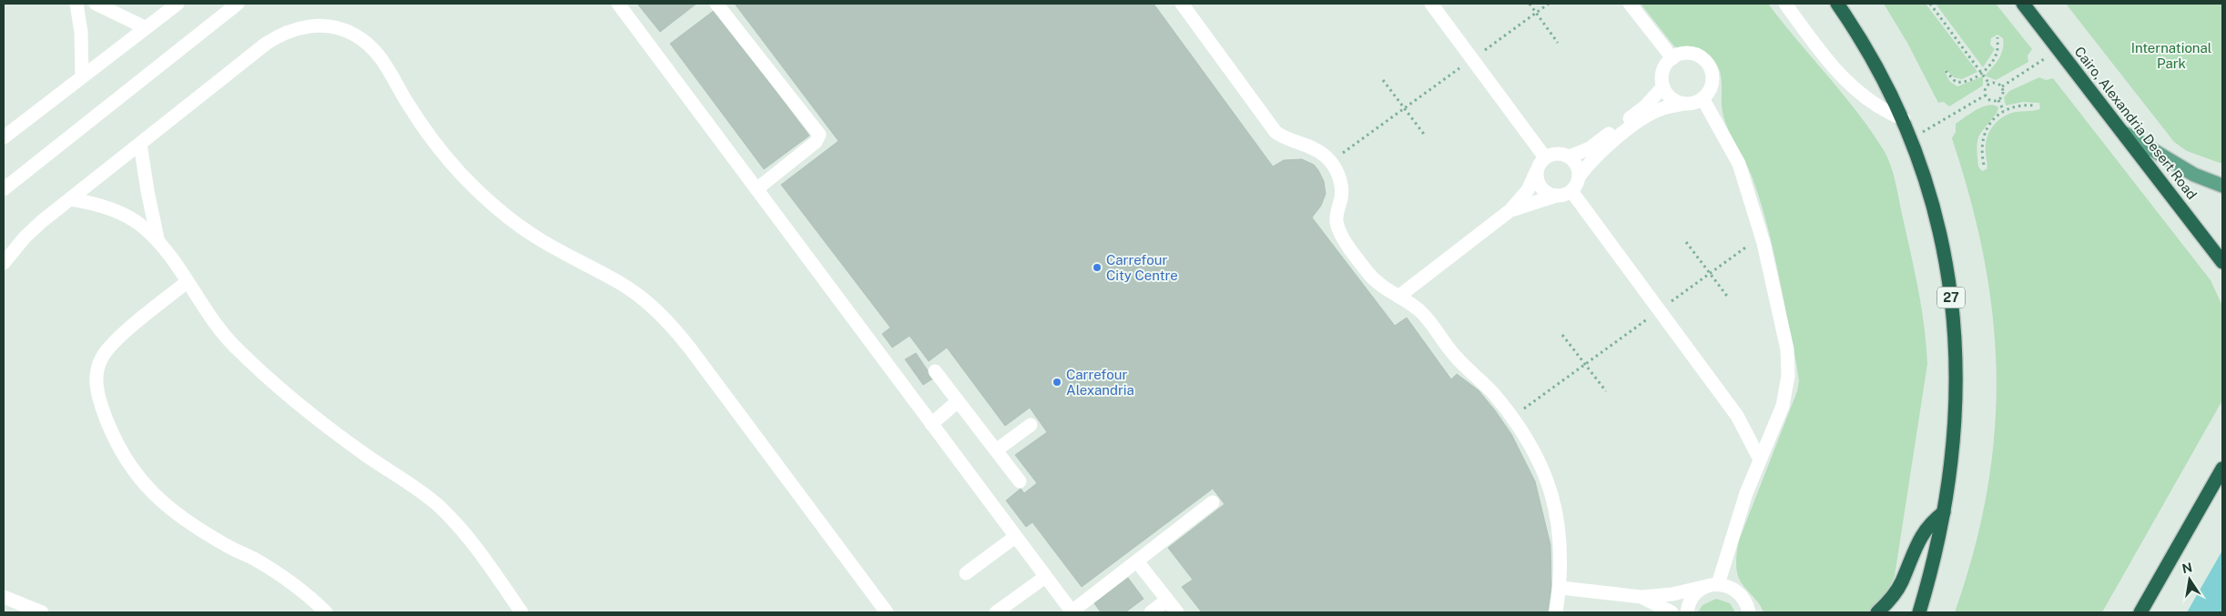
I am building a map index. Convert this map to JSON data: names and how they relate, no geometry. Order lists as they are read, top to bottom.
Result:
{
  "streets": {
    "highway": ["Cairo, Alexandria Desert Road", "27"]
  },
  "parks": ["International Park"],
  "places": ["Carrefour City Centre", "Carrefour Alexandria"],
  "north": "top"
}
